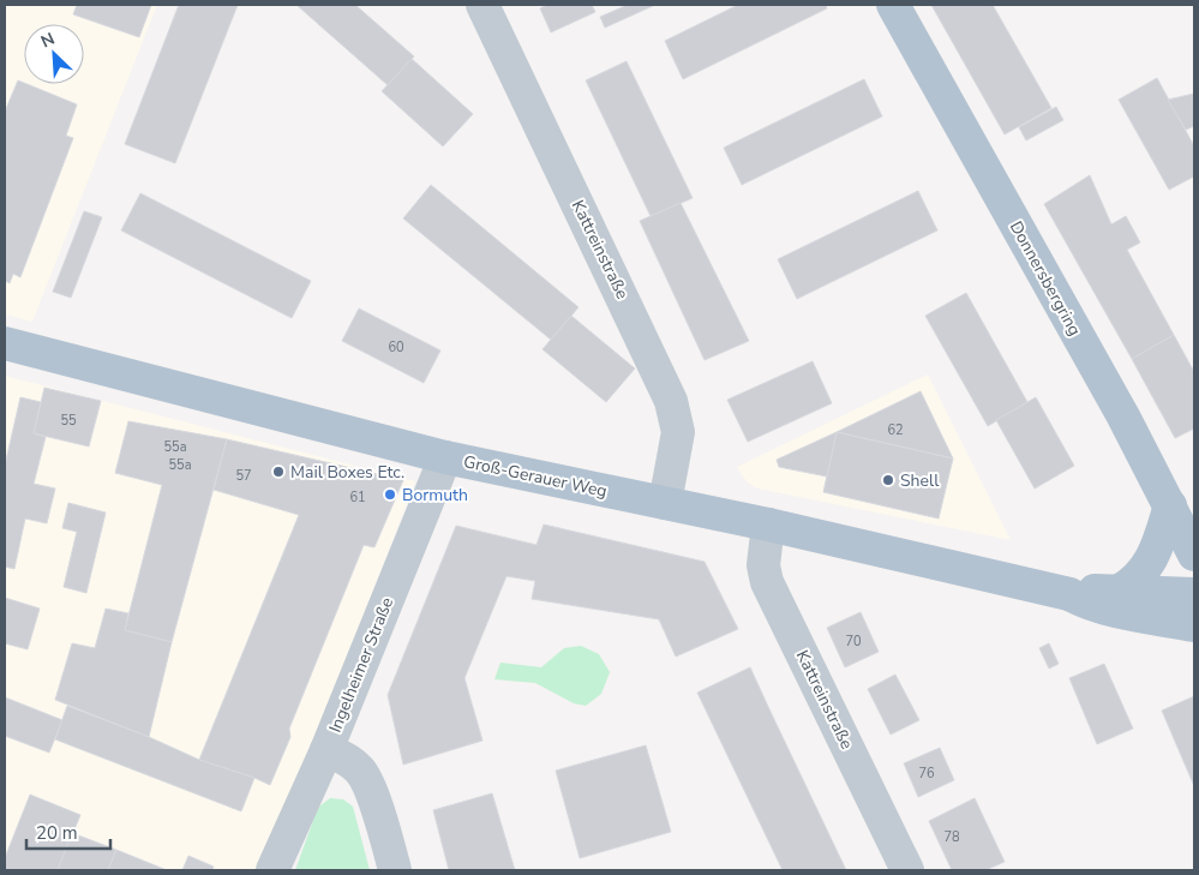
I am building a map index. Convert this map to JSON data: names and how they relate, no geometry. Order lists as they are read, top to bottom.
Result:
{
  "streets": {
    "main road": ["Donnersbergring", "Groß-Gerauer Weg"],
    "street": ["Kattreinstraße", "Ingelheimer Straße"]
  },
  "crossings": [
    ["Kattreinstraße", "Groß-Gerauer Weg"],
    ["Groß-Gerauer Weg", "Ingelheimer Straße"]
  ],
  "places": ["Mail Boxes Etc.", "Shell", "Bormuth"],
  "house_numbers": [
    "60",
    "55",
    "62",
    "55a",
    "55a",
    "57",
    "61",
    "70",
    "76",
    "78"
  ],
  "scale_bar": "20 m",
  "north": "top left"
}
